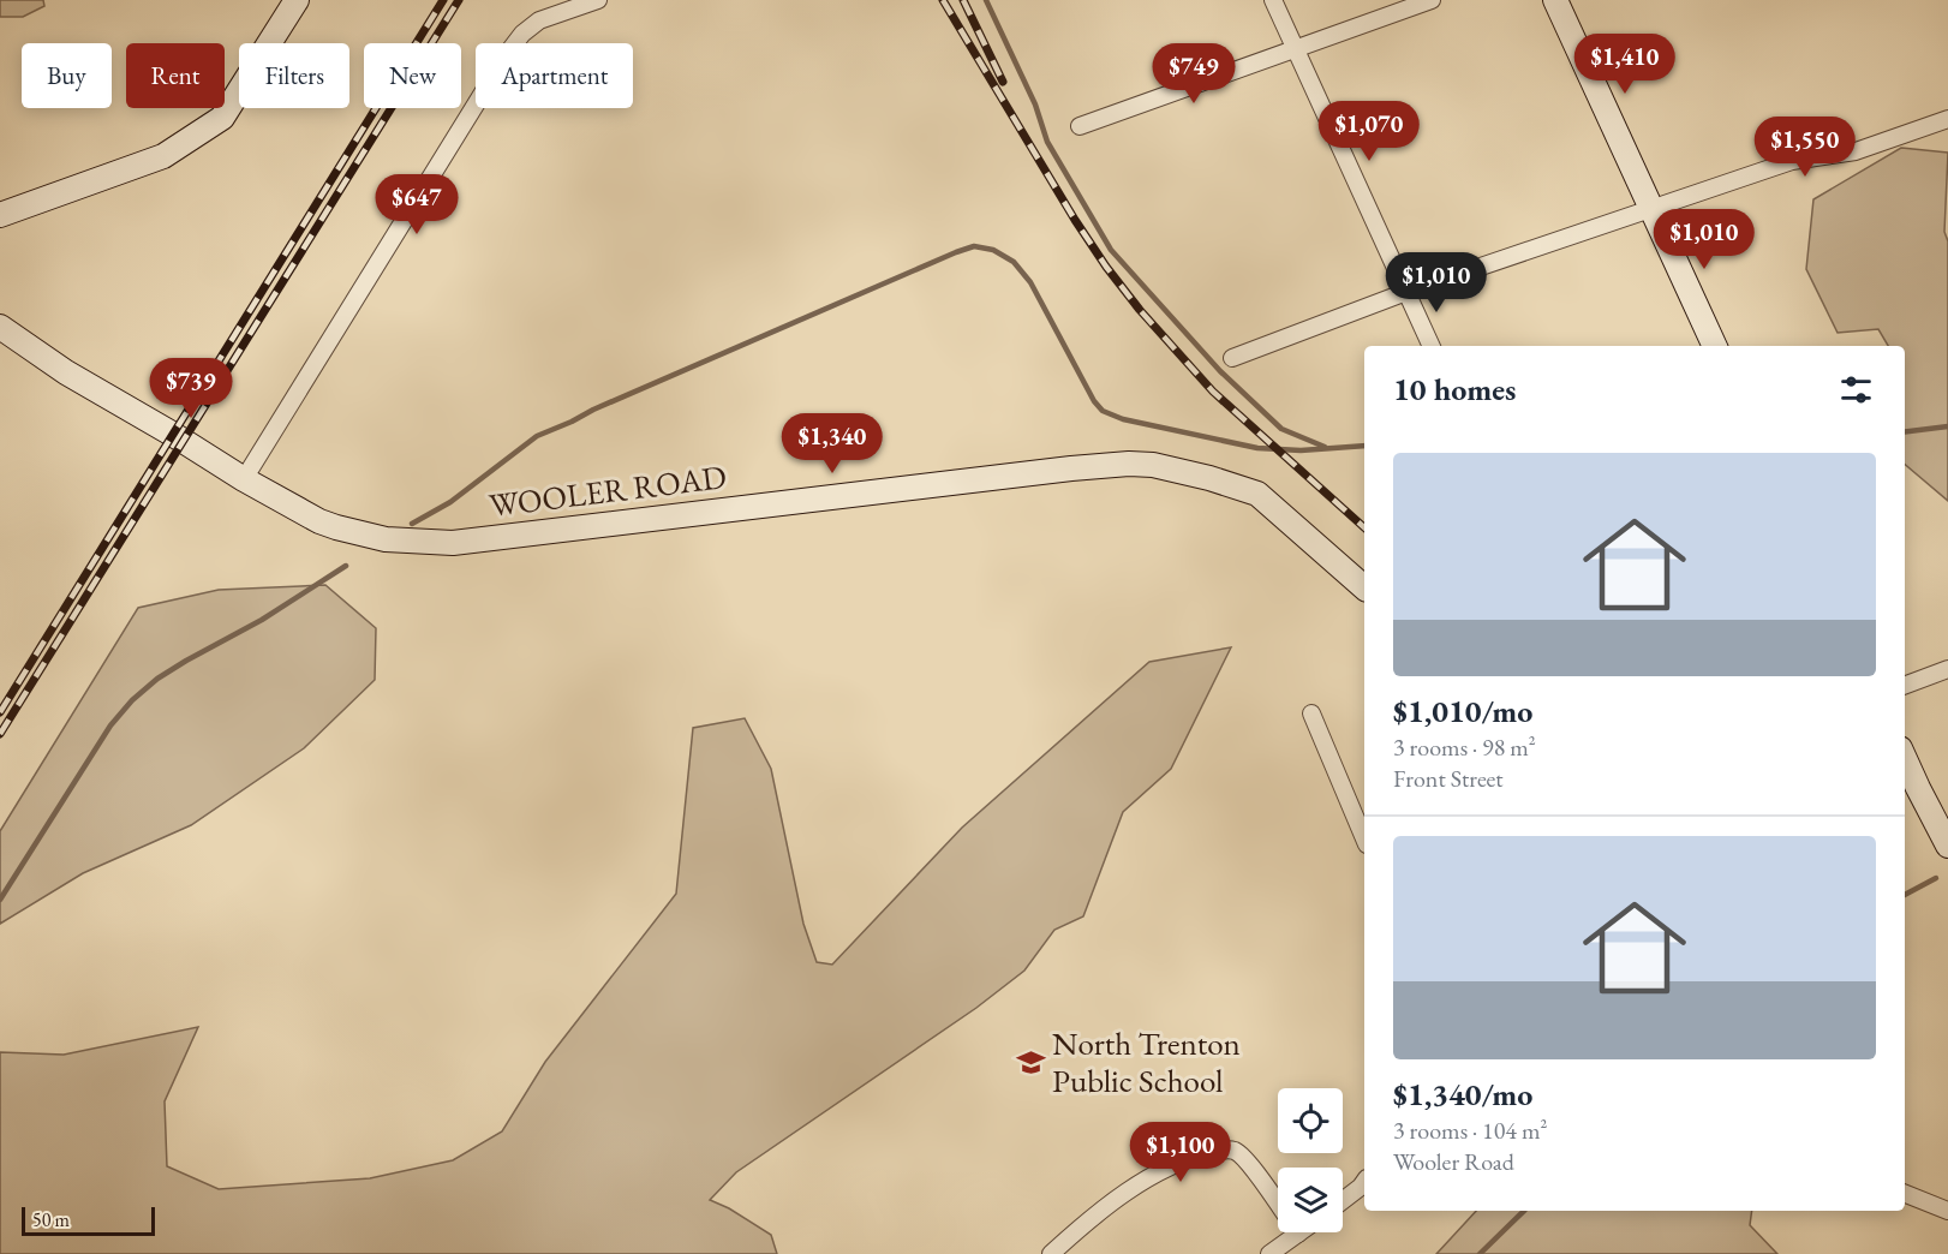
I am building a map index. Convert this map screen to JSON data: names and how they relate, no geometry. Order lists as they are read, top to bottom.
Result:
{
  "streets": {
    "street": ["WOOLER ROAD"]
  },
  "places": {
    "school or university": ["North Trenton Public School"]
  },
  "scale_bar": "50 m",
  "page": {
    "price": [
      "$1,410",
      "$749",
      "$1,070",
      "$1,550",
      "$647",
      "$1,010",
      "$1,010",
      "$739",
      "$1,340",
      "$1,100"
    ],
    "chip": [
      "Buy",
      "Rent",
      "Filters",
      "New",
      "Apartment"
    ],
    "heading": "10 homes",
    "list": [
      {
        "name": "$1,010/mo",
        "note": "3 rooms · 98 m² · Front Street"
      },
      {
        "name": "$1,340/mo",
        "note": "3 rooms · 104 m² · Wooler Road"
      }
    ],
    "scale": "50 m"
  }
}
